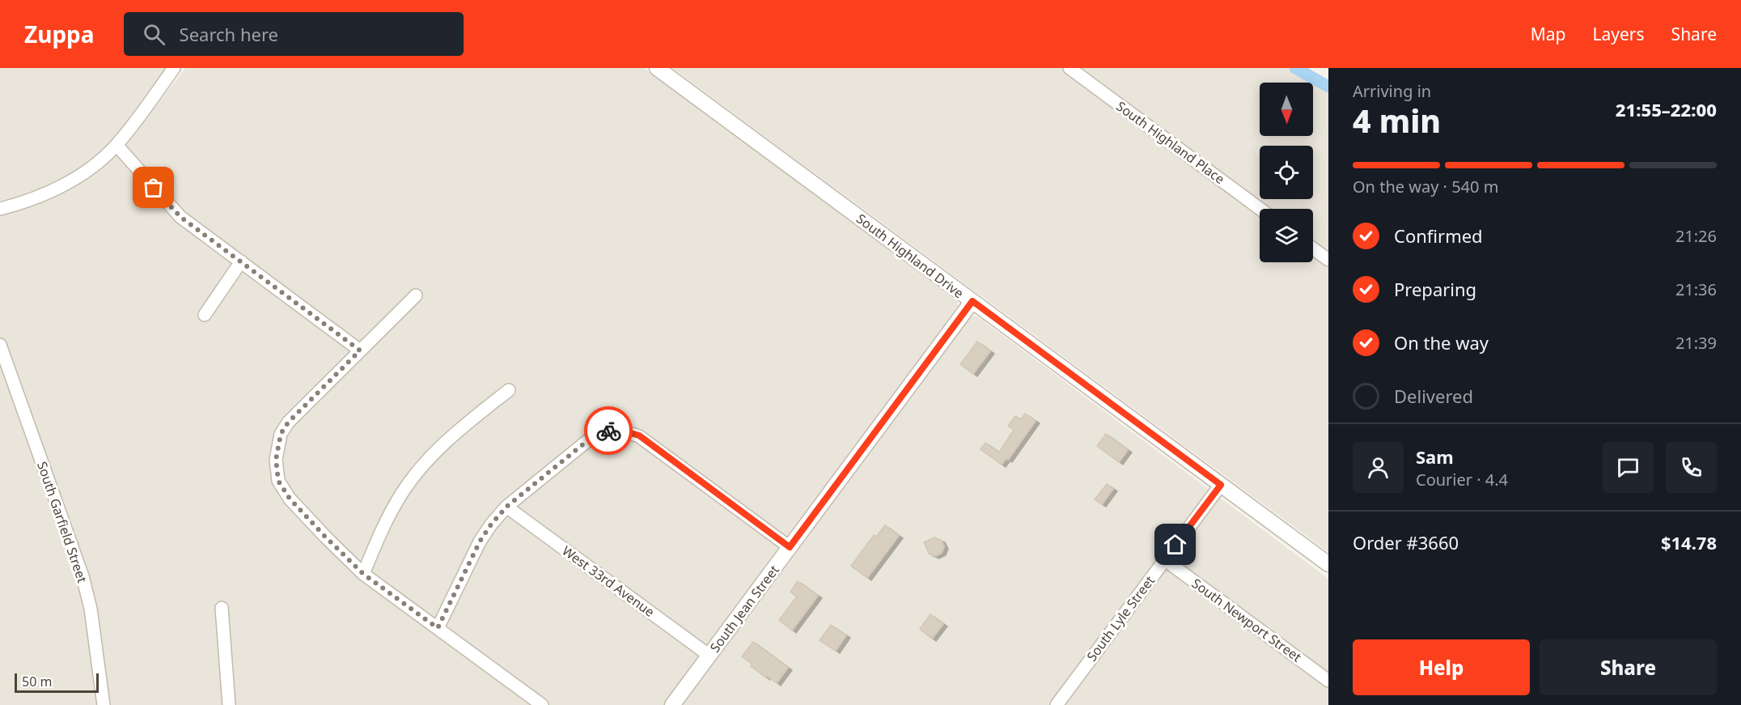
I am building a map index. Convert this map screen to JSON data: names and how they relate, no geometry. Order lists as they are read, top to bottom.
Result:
{
  "streets": {
    "street": [
      "South Highland Place",
      "South Highland Drive",
      "South Garfield Street",
      "West 33rd Avenue",
      "South Jean Street",
      "South Lyle Street",
      "South Newport Street"
    ]
  },
  "crossings": [
    ["South Highland Drive", "South Jean Street"],
    ["South Highland Drive", "South Lyle Street"],
    ["West 33rd Avenue", "South Jean Street"],
    ["South Lyle Street", "South Newport Street"]
  ],
  "scale_bar": "50 m",
  "north": "bottom",
  "page": {
    "header": "Zuppa",
    "search": "Search here",
    "nav": ["Map", "Layers", "Share"],
    "heading": ["4 min", "Arriving in", "21:55–22:00"],
    "panel": [
      "Sam",
      "Courier · 4.4",
      "Order #3660",
      "$14.78"
    ],
    "bar": "On the way · 540 m",
    "list": [
      ["Confirmed", "21:26"],
      ["Preparing", "21:36"],
      ["On the way", "21:39"],
      "Delivered"
    ],
    "buttons": ["Help", "Share"],
    "scale": "50 m"
  }
}
